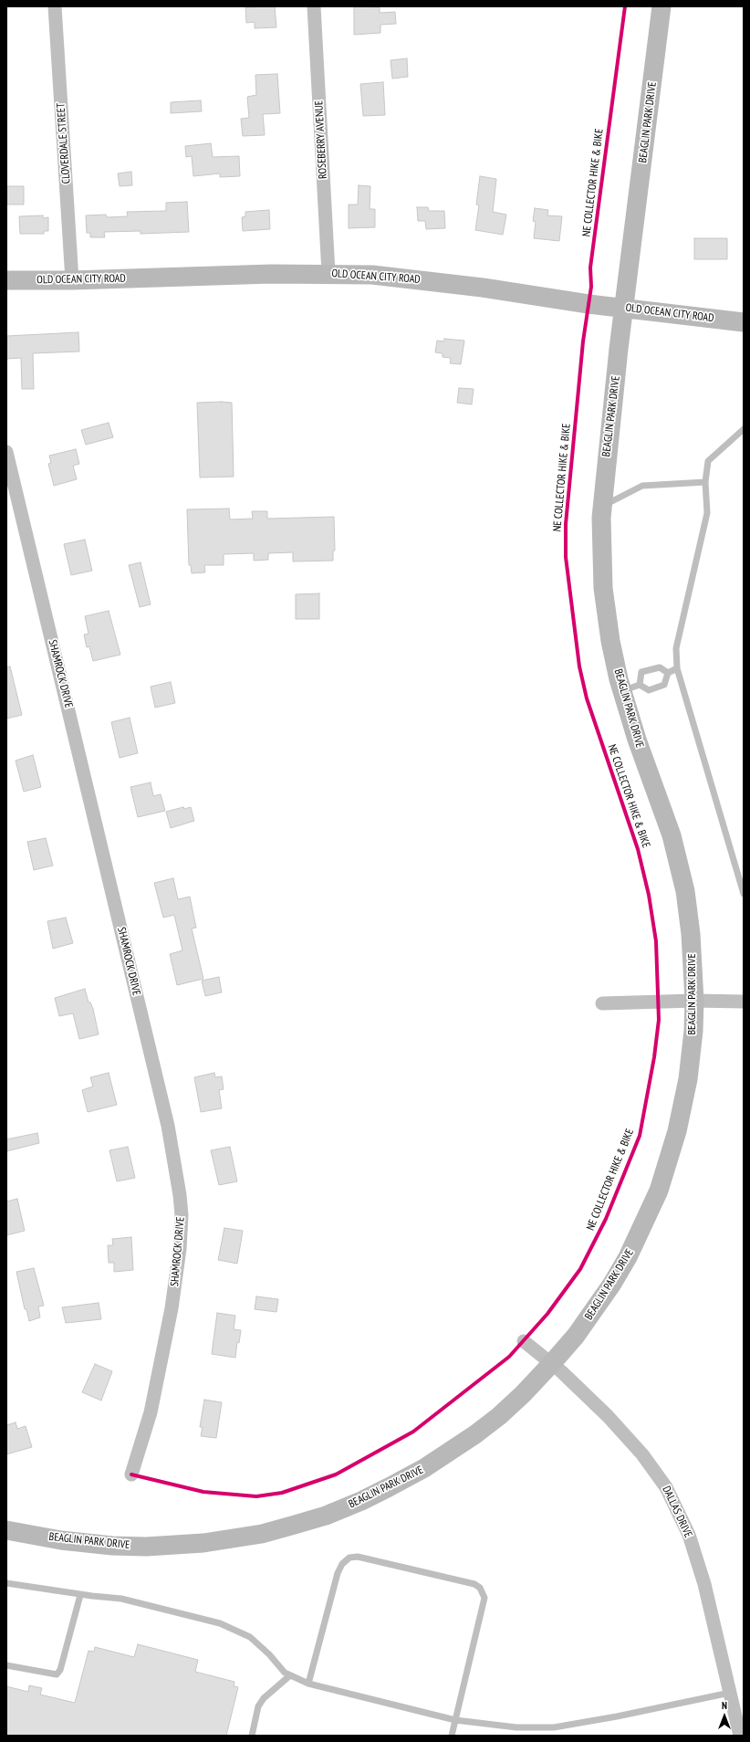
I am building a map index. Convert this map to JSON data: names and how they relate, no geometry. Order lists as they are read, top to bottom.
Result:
{
  "streets": {
    "main road": ["BEAGLIN PARK DRIVE", "OLD OCEAN CITY ROAD"],
    "street": [
      "ROSEBERRY AVENUE",
      "CLOVERDALE STREET",
      "SHAMROCK DRIVE",
      "DALLAS DRIVE"
    ],
    "cycle path": ["NE COLLECTOR HIKE & BIKE"]
  },
  "crossings": [
    ["BEAGLIN PARK DRIVE", "OLD OCEAN CITY ROAD"],
    ["BEAGLIN PARK DRIVE", "DALLAS DRIVE"],
    ["ROSEBERRY AVENUE", "OLD OCEAN CITY ROAD"],
    ["CLOVERDALE STREET", "OLD OCEAN CITY ROAD"]
  ],
  "north": "top"
}
